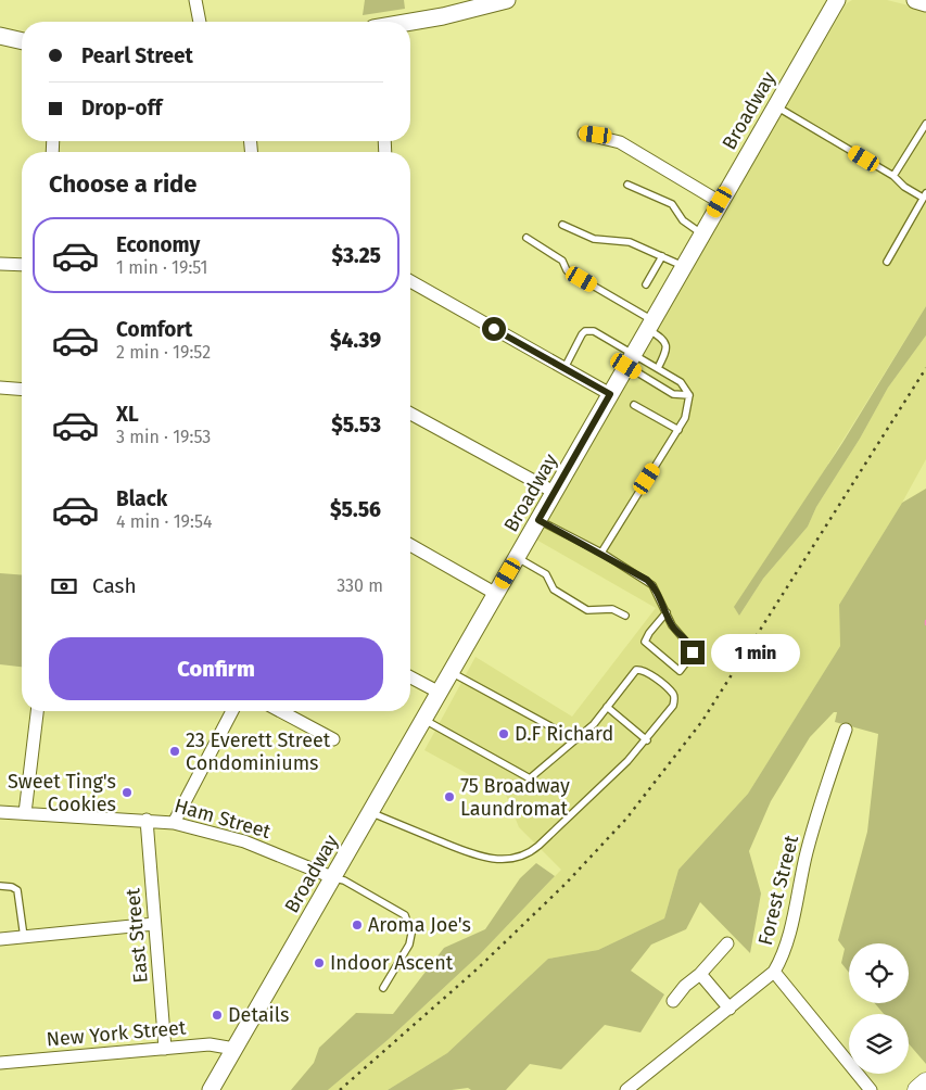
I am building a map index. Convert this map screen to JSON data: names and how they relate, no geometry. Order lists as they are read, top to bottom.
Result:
{
  "streets": {
    "street": [
      "Broadway",
      "Ham Street",
      "Forest Street",
      "East Street",
      "New York Street"
    ]
  },
  "crossings": [
    ["Broadway", "Ham Street"],
    ["Broadway", "New York Street"],
    ["Ham Street", "East Street"],
    ["East Street", "New York Street"]
  ],
  "places": [
    "D.F Richard",
    "23 Everett Street Condominiums",
    "Sweet Ting's Cookies",
    "75 Broadway Laundromat",
    "Aroma Joe's",
    "Indoor Ascent",
    "Details"
  ],
  "page": {
    "banner": ["Pearl Street", "Drop-off"],
    "heading": "Choose a ride",
    "list": [
      {
        "name": "Economy",
        "note": "1 min · 19:51",
        "value": "$3.25"
      },
      {
        "name": "Comfort",
        "note": "2 min · 19:52",
        "value": "$4.39"
      },
      {
        "name": "XL",
        "note": "3 min · 19:53",
        "value": "$5.53"
      },
      {
        "name": "Black",
        "note": "4 min · 19:54",
        "value": "$5.56"
      }
    ],
    "pay": ["Cash", "330 m"],
    "buttons": "Confirm",
    "bubble": "1 min"
  }
}
